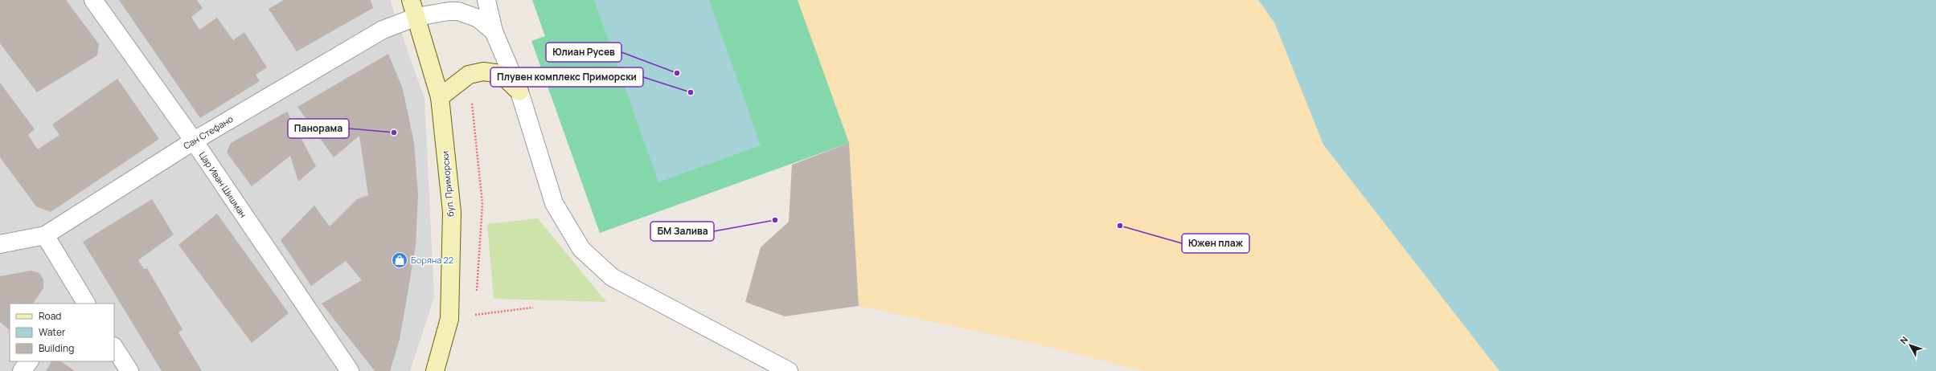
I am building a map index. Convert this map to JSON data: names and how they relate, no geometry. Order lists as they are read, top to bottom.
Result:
{
  "streets": {
    "main road": ["бул. Приморски"],
    "street": ["Сан Стефано", "Цар Иван Шишман"]
  },
  "crossings": [
    ["Сан Стефано", "бул. Приморски"],
    ["Сан Стефано", "Цар Иван Шишман"]
  ],
  "places": {
    "other": [
      "Юлиан Русев",
      "Плувен комплекс Приморски",
      "Панорама",
      "БМ Залива",
      "Южен плаж"
    ],
    "shop": ["Боряна 22"]
  },
  "legend": ["Road", "Water", "Building"],
  "north": "top left"
}
